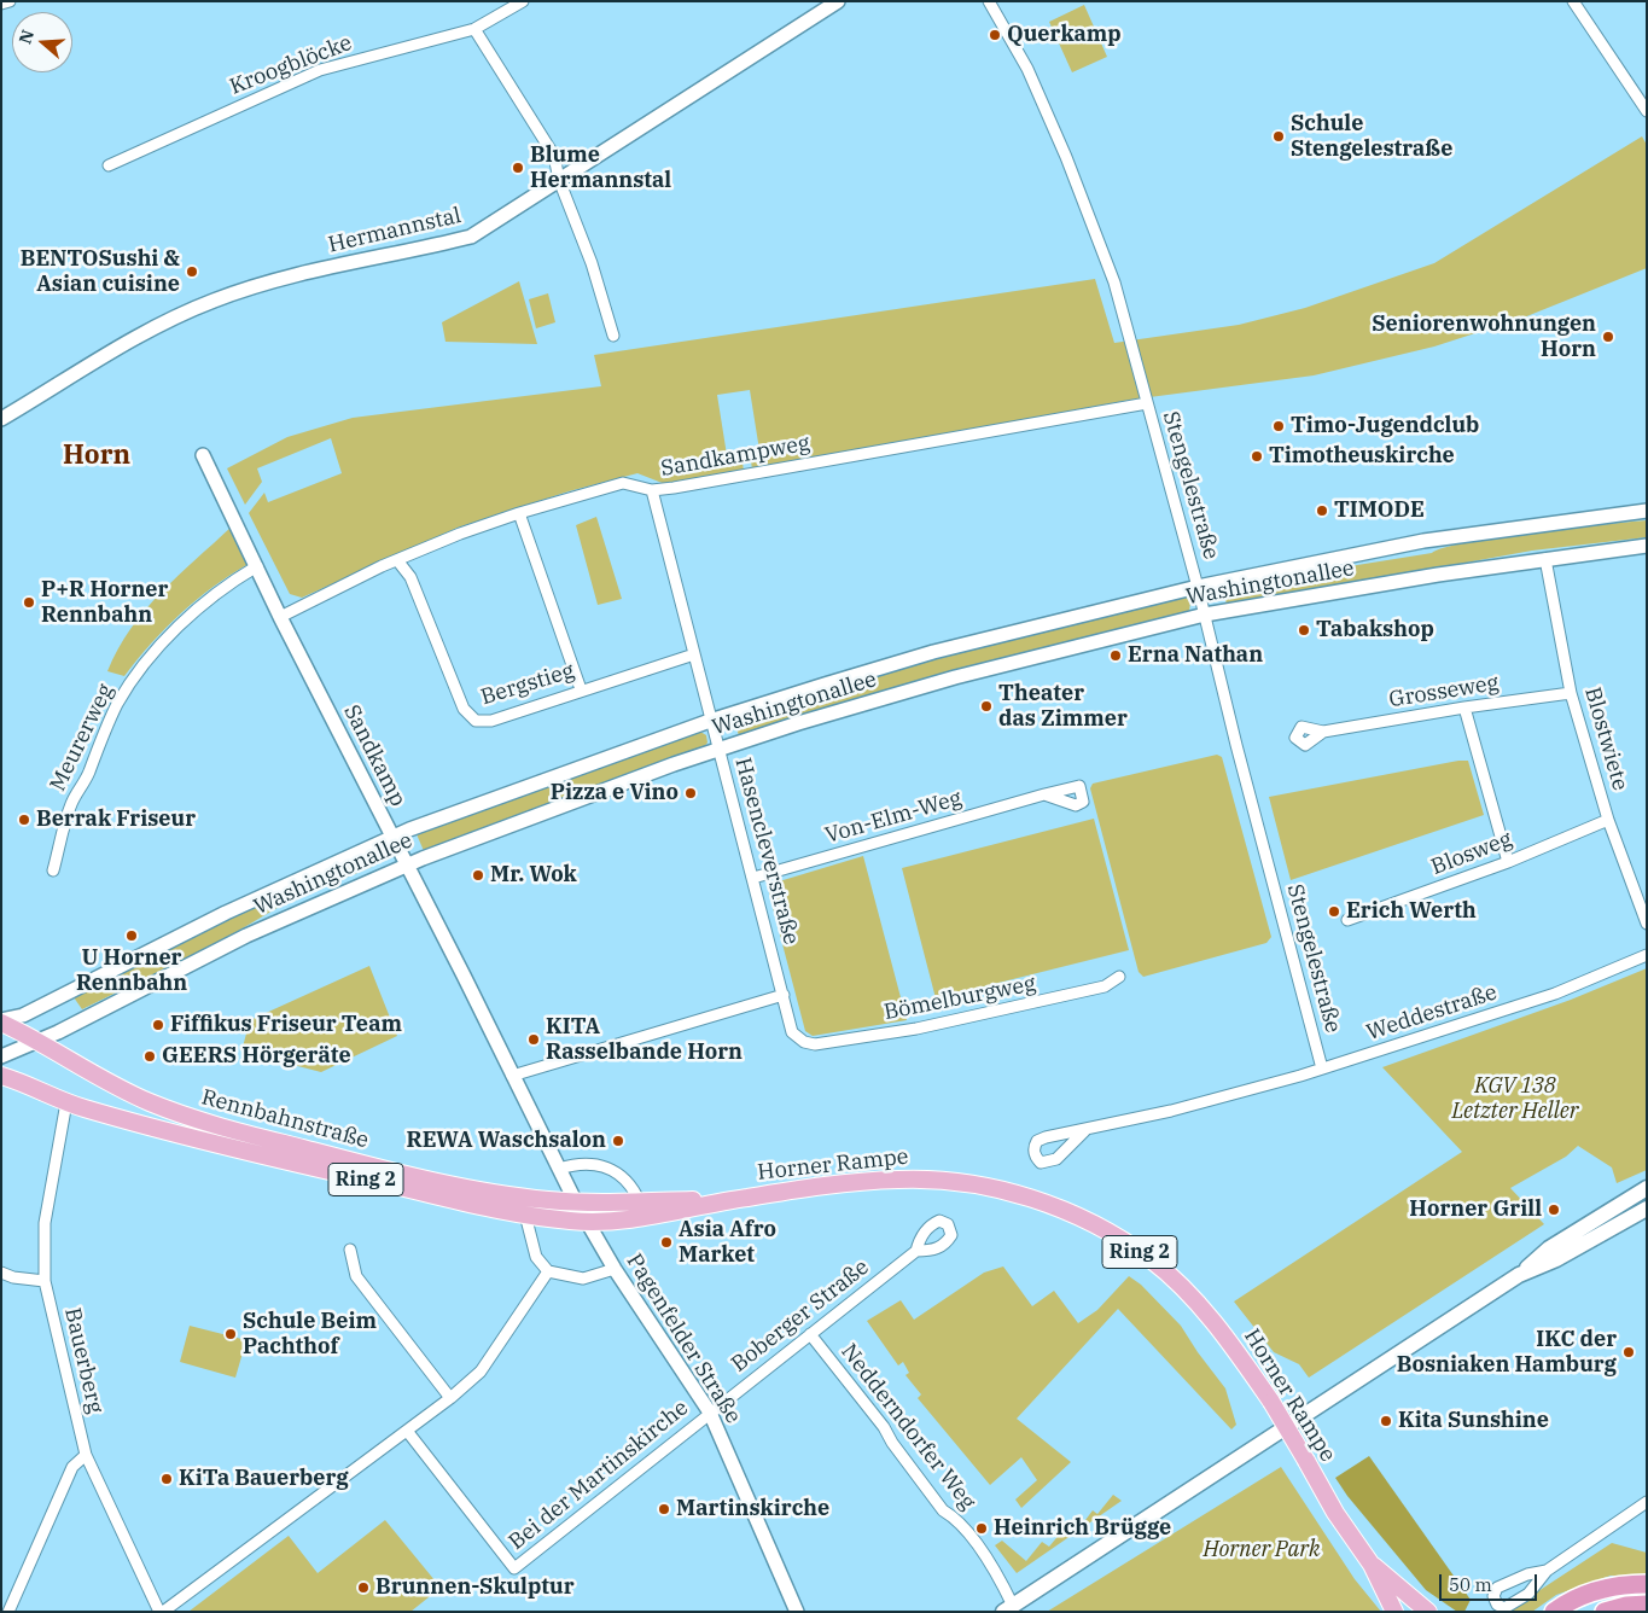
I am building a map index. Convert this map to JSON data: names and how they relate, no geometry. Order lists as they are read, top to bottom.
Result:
{
  "streets": {
    "main road": ["Rennbahnstraße", "Horner Rampe", "Ring 2"],
    "street": [
      "Kroogblöcke",
      "Hermannstal",
      "Sandkampweg",
      "Stengelestraße",
      "Washingtonallee",
      "Bergstieg",
      "Grosseweg",
      "Meurerweg",
      "Blostwiete",
      "Sandkamp",
      "Von-Elm-Weg",
      "Hasencleverstraße",
      "Blosweg",
      "Bömelburgweg",
      "Weddestraße",
      "Boberger Straße",
      "Pagenfelder Straße",
      "Bauerberg",
      "Nedderndorfer Weg",
      "Bei der Martinskirche"
    ]
  },
  "crossings": [
    ["Sandkampweg", "Stengelestraße"],
    ["Sandkampweg", "Bergstieg"],
    ["Sandkampweg", "Sandkamp"],
    ["Sandkampweg", "Hasencleverstraße"],
    ["Stengelestraße", "Washingtonallee"],
    ["Stengelestraße", "Weddestraße"],
    ["Washingtonallee", "Blostwiete"],
    ["Washingtonallee", "Sandkamp"],
    ["Washingtonallee", "Hasencleverstraße"],
    ["Washingtonallee", "Rennbahnstraße"],
    ["Bergstieg", "Hasencleverstraße"],
    ["Grosseweg", "Blostwiete"],
    ["Meurerweg", "Sandkamp"],
    ["Blostwiete", "Blosweg"],
    ["Sandkamp", "Rennbahnstraße"],
    ["Sandkamp", "Horner Rampe"],
    ["Von-Elm-Weg", "Hasencleverstraße"],
    ["Hasencleverstraße", "Bömelburgweg"],
    ["Rennbahnstraße", "Horner Rampe"],
    ["Rennbahnstraße", "Pagenfelder Straße"],
    ["Rennbahnstraße", "Bauerberg"],
    ["Horner Rampe", "Pagenfelder Straße"],
    ["Boberger Straße", "Pagenfelder Straße"],
    ["Boberger Straße", "Nedderndorfer Weg"],
    ["Boberger Straße", "Bei der Martinskirche"],
    ["Pagenfelder Straße", "Bei der Martinskirche"]
  ],
  "districts": ["Horn"],
  "parks": ["KGV 138 Letzter Heller", "Horner Park"],
  "places": [
    "Querkamp",
    "Schule Stengelestraße",
    "Blume Hermannstal",
    "BENTOSushi & Asian cuisine",
    "Seniorenwohnungen Horn",
    "Timo-Jugendclub",
    "Timotheuskirche",
    "TIMODE",
    "P+R Horner Rennbahn",
    "Tabakshop",
    "Erna Nathan",
    "Theater das Zimmer",
    "Pizza e Vino",
    "Berrak Friseur",
    "Mr. Wok",
    "Erich Werth",
    "U Horner Rennbahn",
    "Fiffikus Friseur Team",
    "KITA Rasselbande Horn",
    "GEERS Hörgeräte",
    "REWA Waschsalon",
    "Horner Grill",
    "Asia Afro Market",
    "Schule Beim Pachthof",
    "IKC der Bosniaken Hamburg",
    "Kita Sunshine",
    "KiTa Bauerberg",
    "Martinskirche",
    "Heinrich Brügge",
    "Brunnen-Skulptur"
  ],
  "scale_bar": "50 m",
  "north": "left"
}
